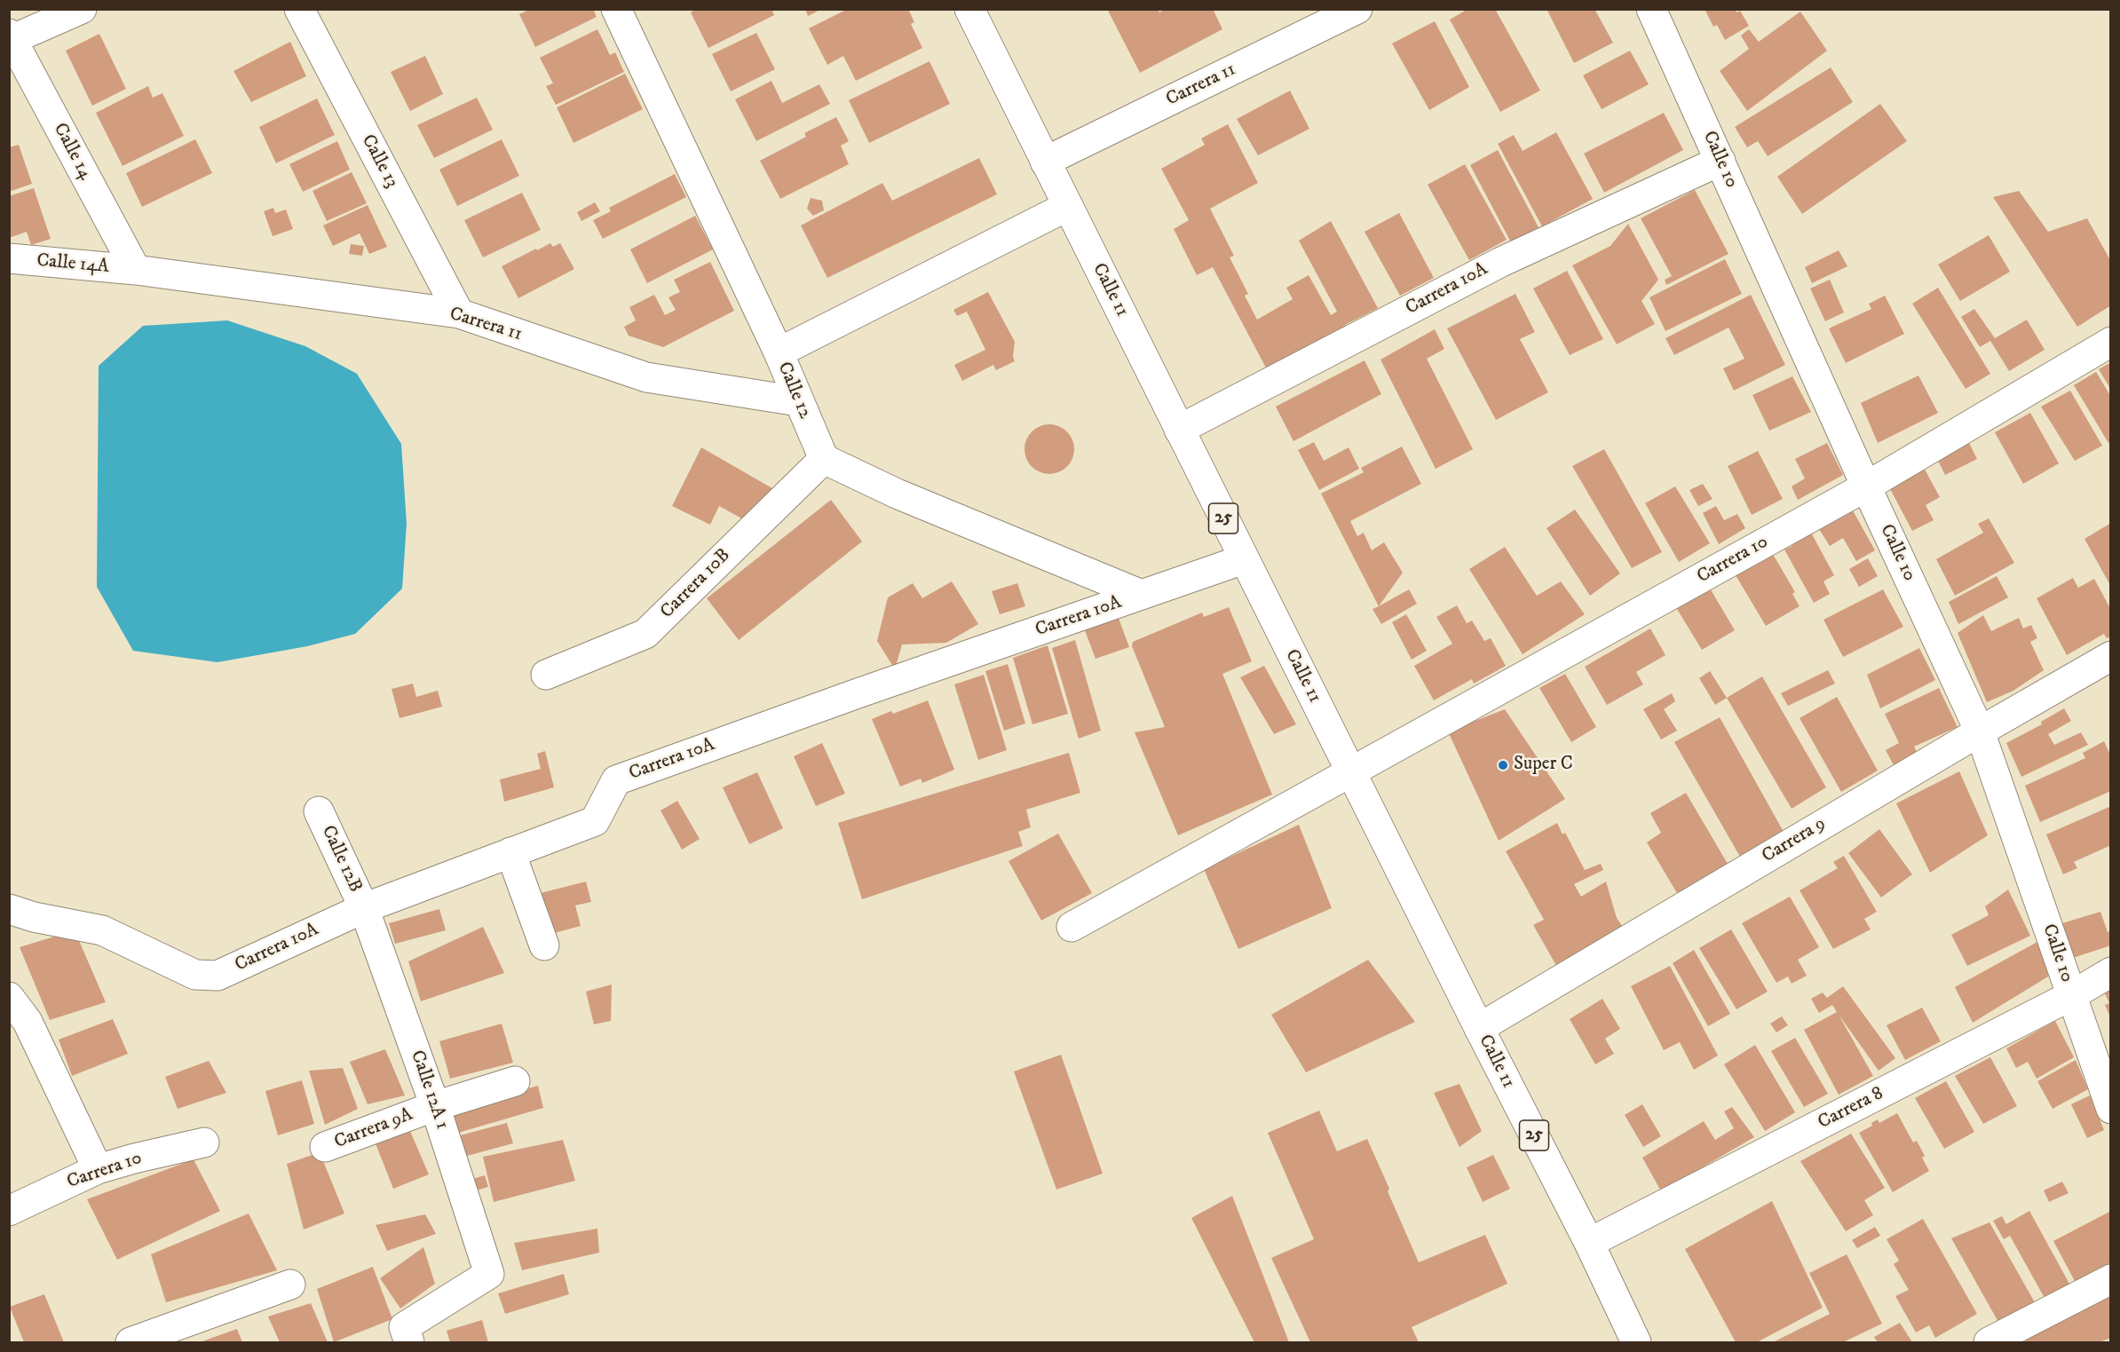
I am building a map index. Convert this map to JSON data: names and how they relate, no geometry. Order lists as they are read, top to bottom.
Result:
{
  "streets": {
    "street": [
      "Carrera 11",
      "Calle 14",
      "Calle 10",
      "Calle 13",
      "Calle 14A",
      "Carrera 10A",
      "Calle 11",
      "Calle 12",
      "25",
      "Carrera 10",
      "Carrera 10B",
      "Carrera 9",
      "Calle 12B",
      "Calle 12A 1",
      "Carrera 8",
      "Carrera 9A"
    ]
  },
  "crossings": [
    ["Carrera 11", "Calle 14"],
    ["Carrera 11", "Calle 13"],
    ["Carrera 11", "Calle 14A"],
    ["Carrera 11", "Calle 11"],
    ["Carrera 11", "Calle 12"],
    ["Calle 14", "Calle 14A"],
    ["Calle 10", "Carrera 10A"],
    ["Calle 10", "Carrera 10"],
    ["Calle 10", "Carrera 9"],
    ["Calle 10", "Carrera 8"],
    ["Carrera 10A", "Calle 11"],
    ["Carrera 10A", "Calle 12B"],
    ["Carrera 10A", "Calle 12A 1"],
    ["Calle 11", "Carrera 10"],
    ["Calle 11", "Carrera 9"],
    ["Calle 11", "Carrera 8"],
    ["Calle 12", "Carrera 10B"],
    ["Calle 12B", "Calle 12A 1"],
    ["Calle 12A 1", "Carrera 9A"]
  ],
  "places": ["Super C"]
}
